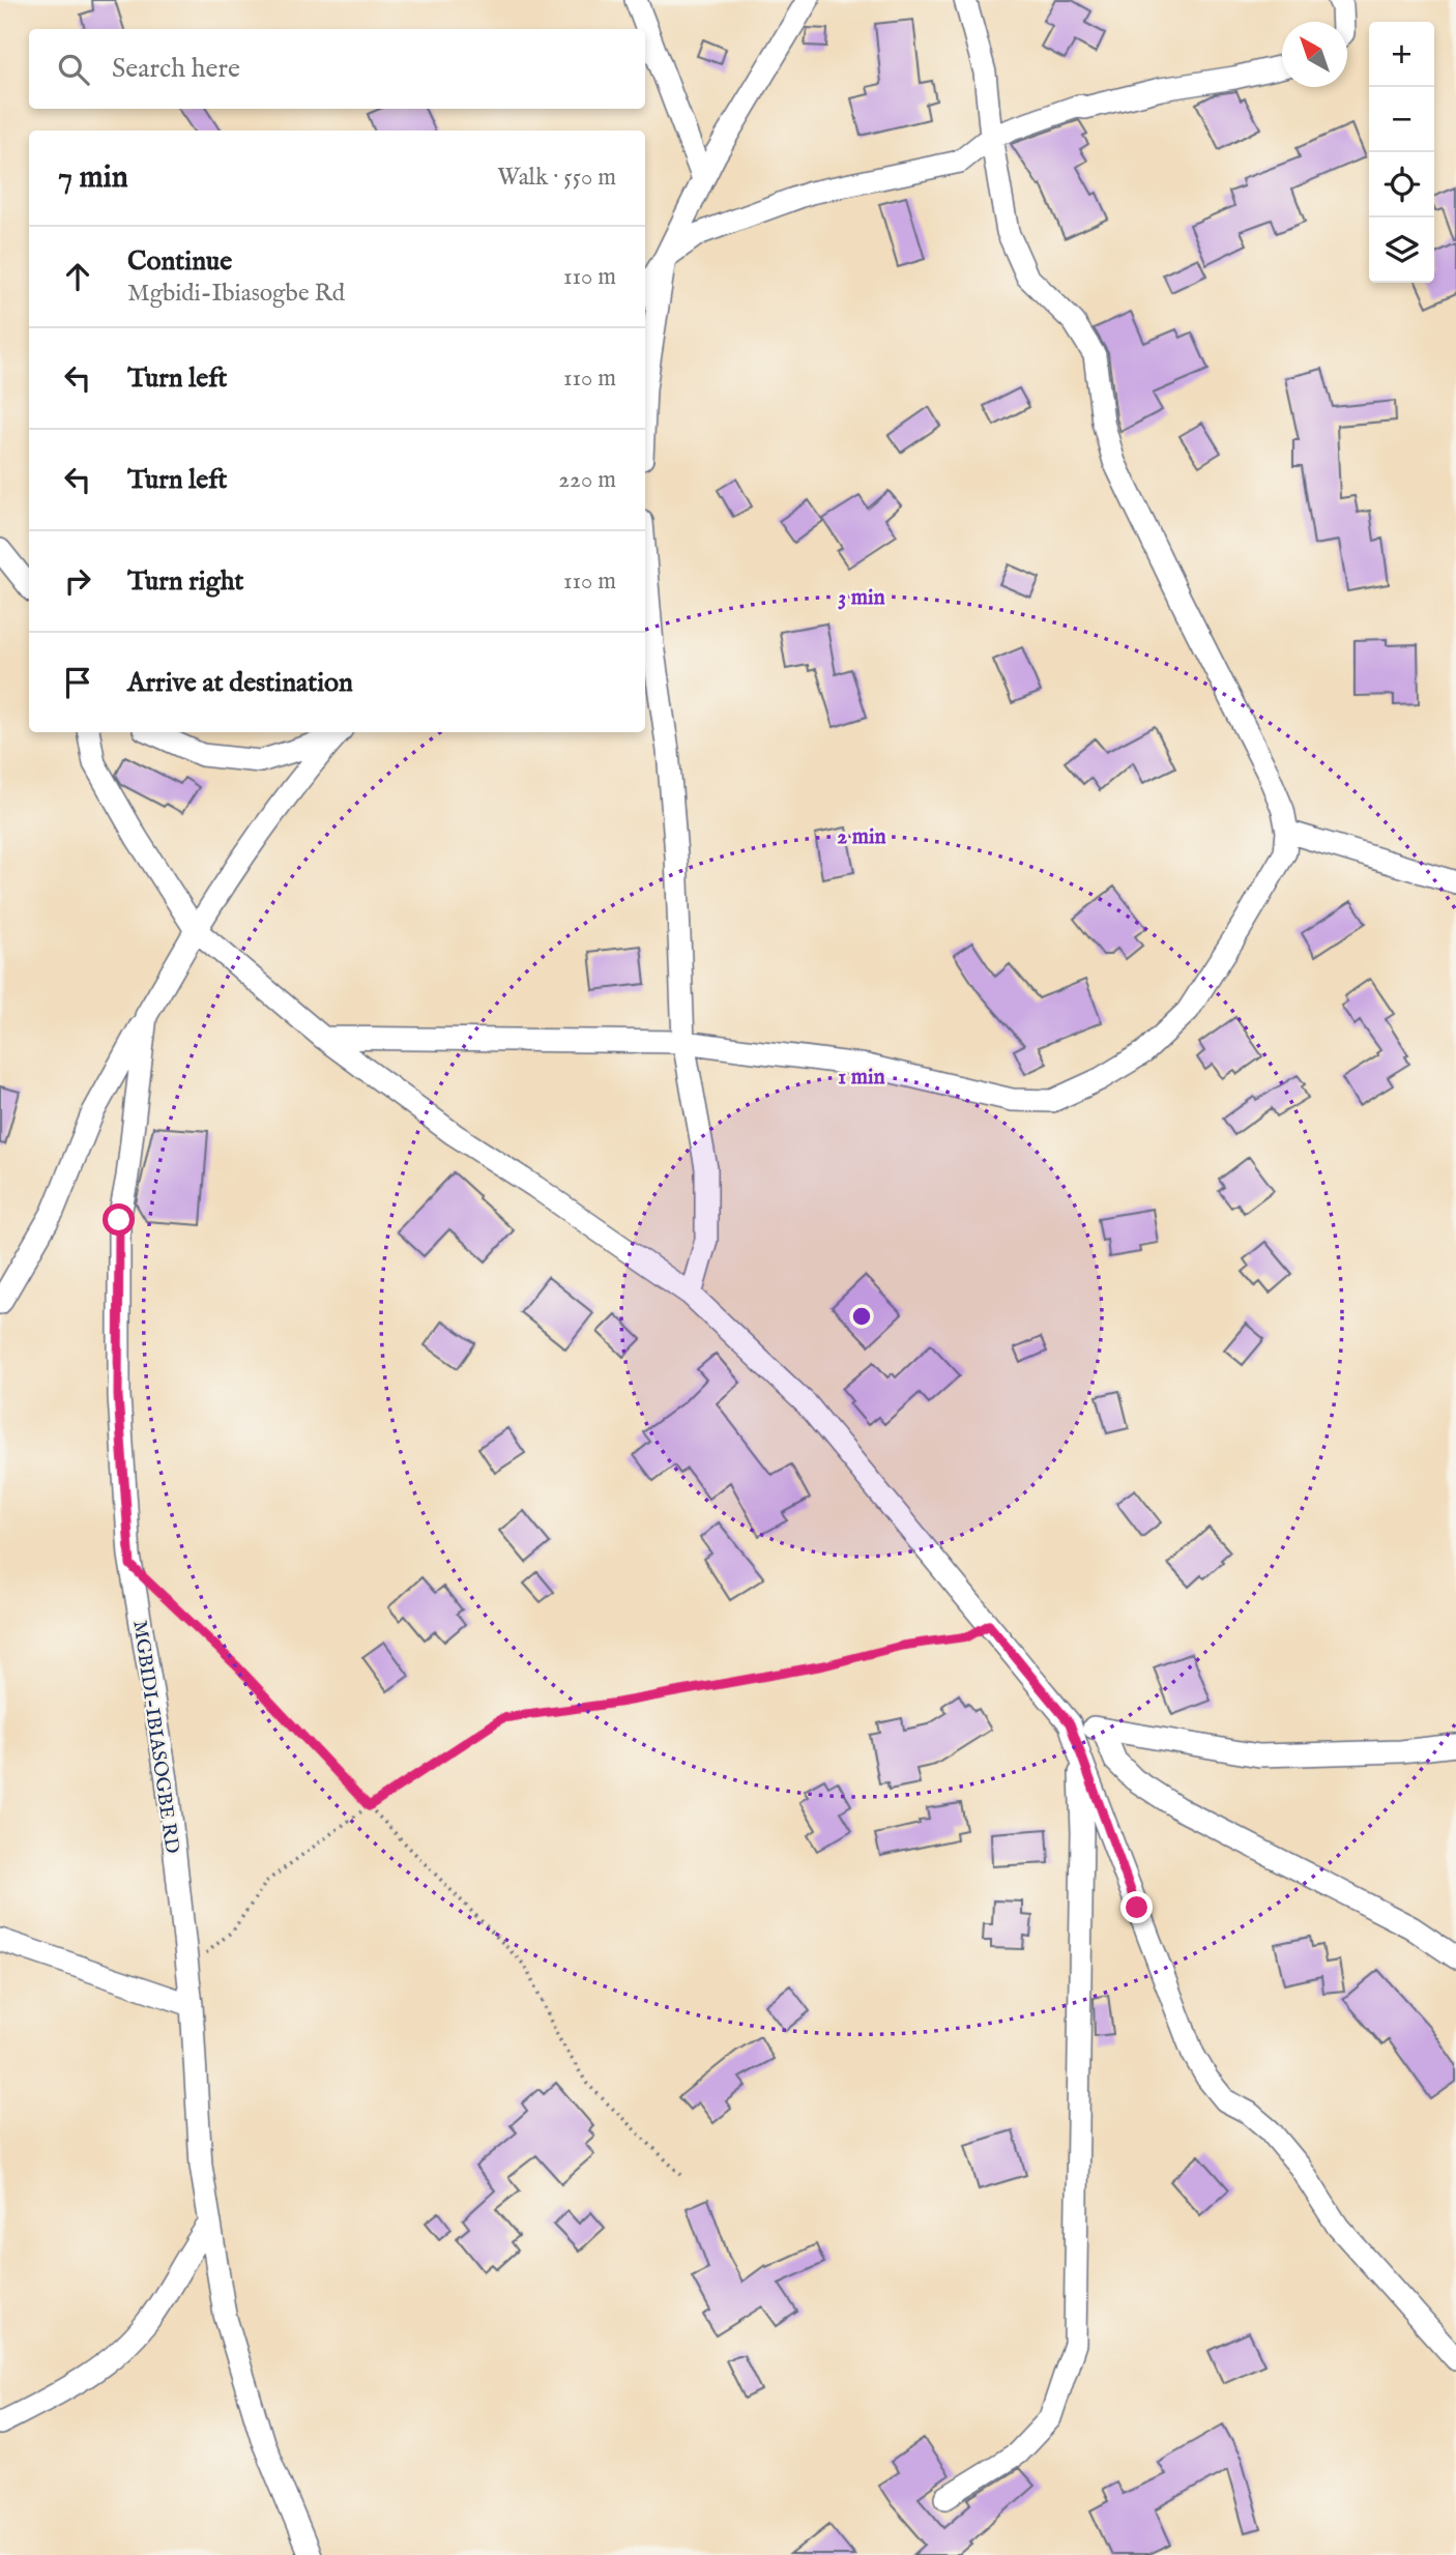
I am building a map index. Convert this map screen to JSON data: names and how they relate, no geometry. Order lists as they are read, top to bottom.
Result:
{
  "streets": {
    "street": ["MGBIDI-IBIASOGBE RD"]
  },
  "north": "top left",
  "page": {
    "map_buttons": ["+", "−"],
    "search": "Search here",
    "heading": ["7 min", "Walk · 550 m"],
    "list": [
      ["Continue", "Mgbidi-Ibiasogbe Rd", "110 m"],
      ["Turn left", "110 m"],
      ["Turn left", "220 m"],
      ["Turn right", "110 m"],
      "Arrive at destination"
    ]
  },
  "rings": ["3 min", "2 min", "1 min"]
}
